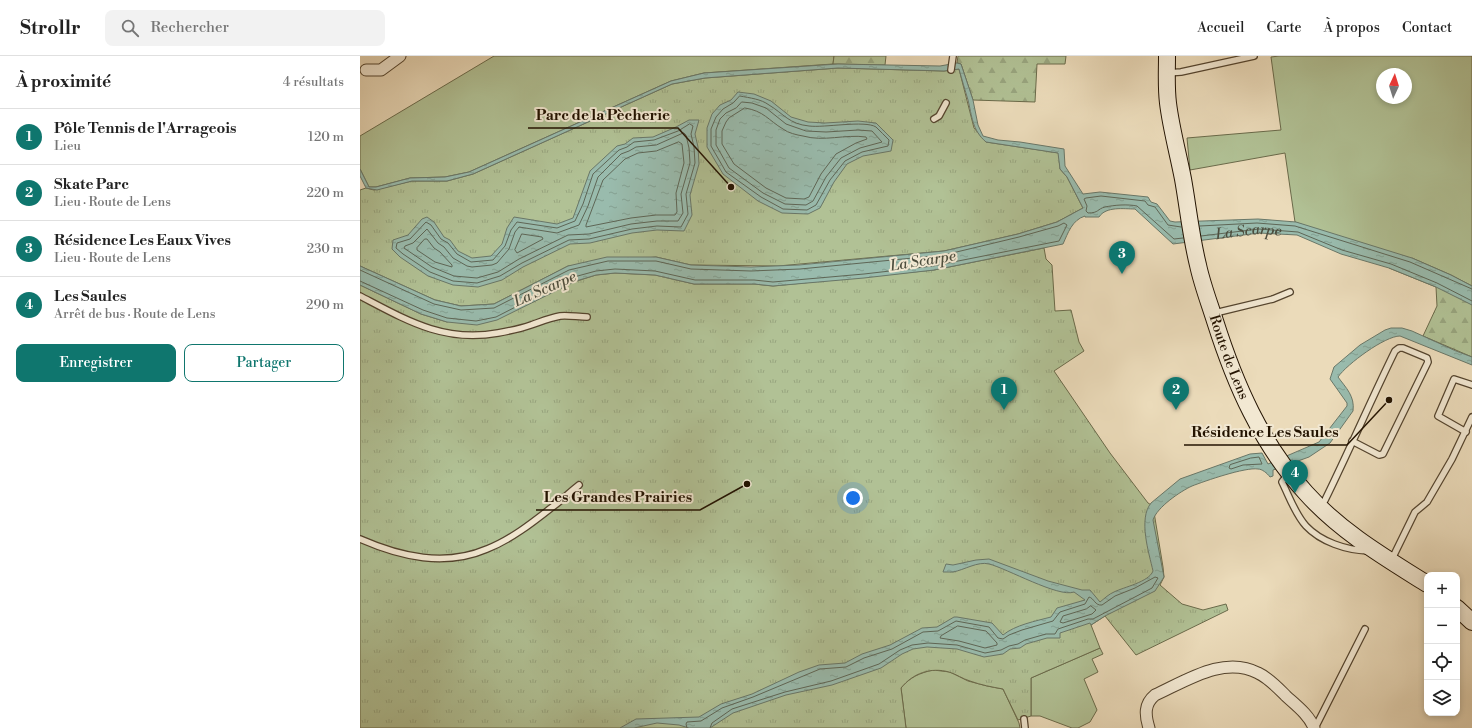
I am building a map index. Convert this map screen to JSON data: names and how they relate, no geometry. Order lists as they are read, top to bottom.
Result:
{
  "streets": {
    "main road": ["Route de Lens"]
  },
  "water": ["La Scarpe"],
  "places": ["Parc de la Pècherie", "Résidence Les Saules", "Les Grandes Prairies"],
  "north": "top",
  "page": {
    "header": "Strollr",
    "search": "Rechercher",
    "nav": [
      "Accueil",
      "Carte",
      "À propos",
      "Contact"
    ],
    "heading": ["À proximité", "4 résultats"],
    "list": [
      {
        "mark": "1",
        "name": "Pôle Tennis de l'Arrageois",
        "note": "Lieu",
        "value": "120 m"
      },
      {
        "mark": "2",
        "name": "Skate Parc",
        "note": "Lieu · Route de Lens",
        "value": "220 m"
      },
      {
        "mark": "3",
        "name": "Résidence Les Eaux Vives",
        "note": "Lieu · Route de Lens",
        "value": "230 m"
      },
      {
        "mark": "4",
        "name": "Les Saules",
        "note": "Arrêt de bus · Route de Lens",
        "value": "290 m"
      }
    ],
    "pins": [
      "3",
      "1",
      "2",
      "4"
    ],
    "buttons": ["Enregistrer", "Partager"],
    "map_buttons": ["+", "−"]
  }
}
